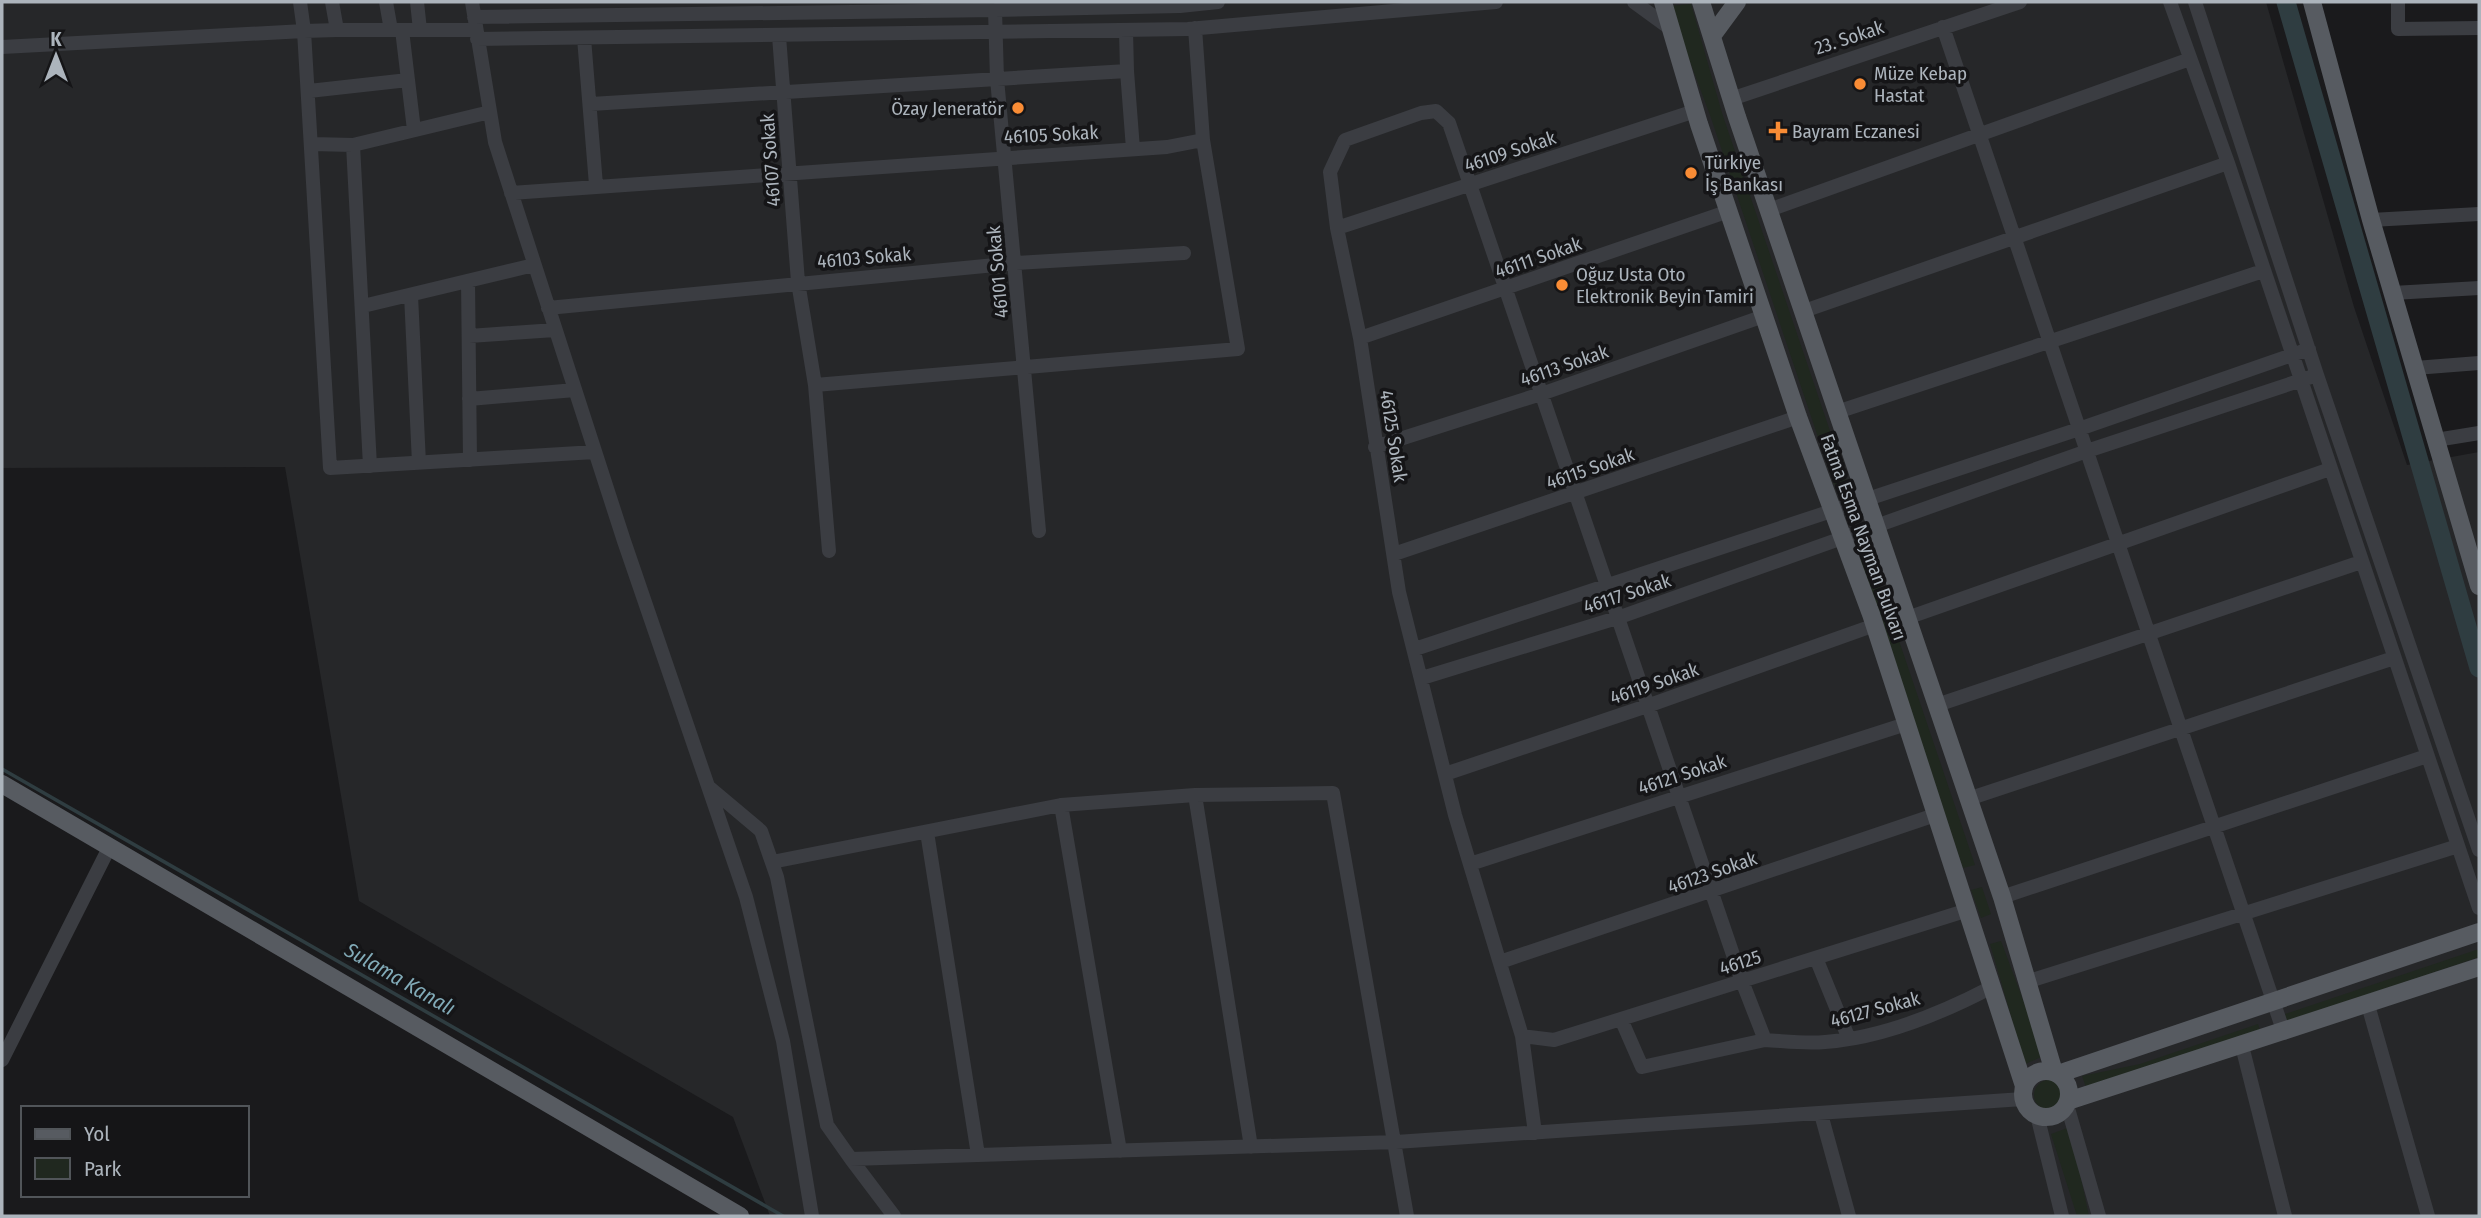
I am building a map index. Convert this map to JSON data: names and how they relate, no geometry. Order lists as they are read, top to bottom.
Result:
{
  "streets": {
    "main road": ["Fatma Esma Nayman Bulvarı"],
    "street": [
      "23. Sokak",
      "46105 Sokak",
      "46109 Sokak",
      "46107 Sokak",
      "46103 Sokak",
      "46111 Sokak",
      "46101 Sokak",
      "46113 Sokak",
      "46125 Sokak",
      "46115 Sokak",
      "46117 Sokak",
      "46119 Sokak",
      "46121 Sokak",
      "46123 Sokak",
      "46125",
      "46127 Sokak"
    ]
  },
  "crossings": [
    ["23. Sokak", "Fatma Esma Nayman Bulvarı"],
    ["46105 Sokak", "46107 Sokak"],
    ["46105 Sokak", "46101 Sokak"],
    ["46109 Sokak", "46125 Sokak"],
    ["46109 Sokak", "Fatma Esma Nayman Bulvarı"],
    ["46107 Sokak", "46103 Sokak"],
    ["46103 Sokak", "46101 Sokak"],
    ["46111 Sokak", "46125 Sokak"],
    ["46111 Sokak", "Fatma Esma Nayman Bulvarı"],
    ["46113 Sokak", "46125 Sokak"],
    ["46113 Sokak", "Fatma Esma Nayman Bulvarı"],
    ["46125 Sokak", "46115 Sokak"],
    ["46125 Sokak", "46117 Sokak"],
    ["46125 Sokak", "46119 Sokak"],
    ["46125 Sokak", "46121 Sokak"],
    ["46125 Sokak", "46123 Sokak"],
    ["46125 Sokak", "46125"],
    ["46115 Sokak", "Fatma Esma Nayman Bulvarı"],
    ["Fatma Esma Nayman Bulvarı", "46117 Sokak"],
    ["Fatma Esma Nayman Bulvarı", "46119 Sokak"],
    ["Fatma Esma Nayman Bulvarı", "46121 Sokak"],
    ["Fatma Esma Nayman Bulvarı", "46123 Sokak"],
    ["Fatma Esma Nayman Bulvarı", "46125"],
    ["Fatma Esma Nayman Bulvarı", "46127 Sokak"],
    ["46125", "46127 Sokak"]
  ],
  "water": ["Sulama Kanalı"],
  "places": {
    "other": [
      "Müze Kebap Hastat",
      "Özay Jeneratör",
      "Türkiye İş Bankası",
      "Oğuz Usta Oto Elektronik Beyin Tamiri"
    ],
    "health": ["Bayram Eczanesi"]
  },
  "legend": ["Yol", "Park"],
  "north": "top"
}
